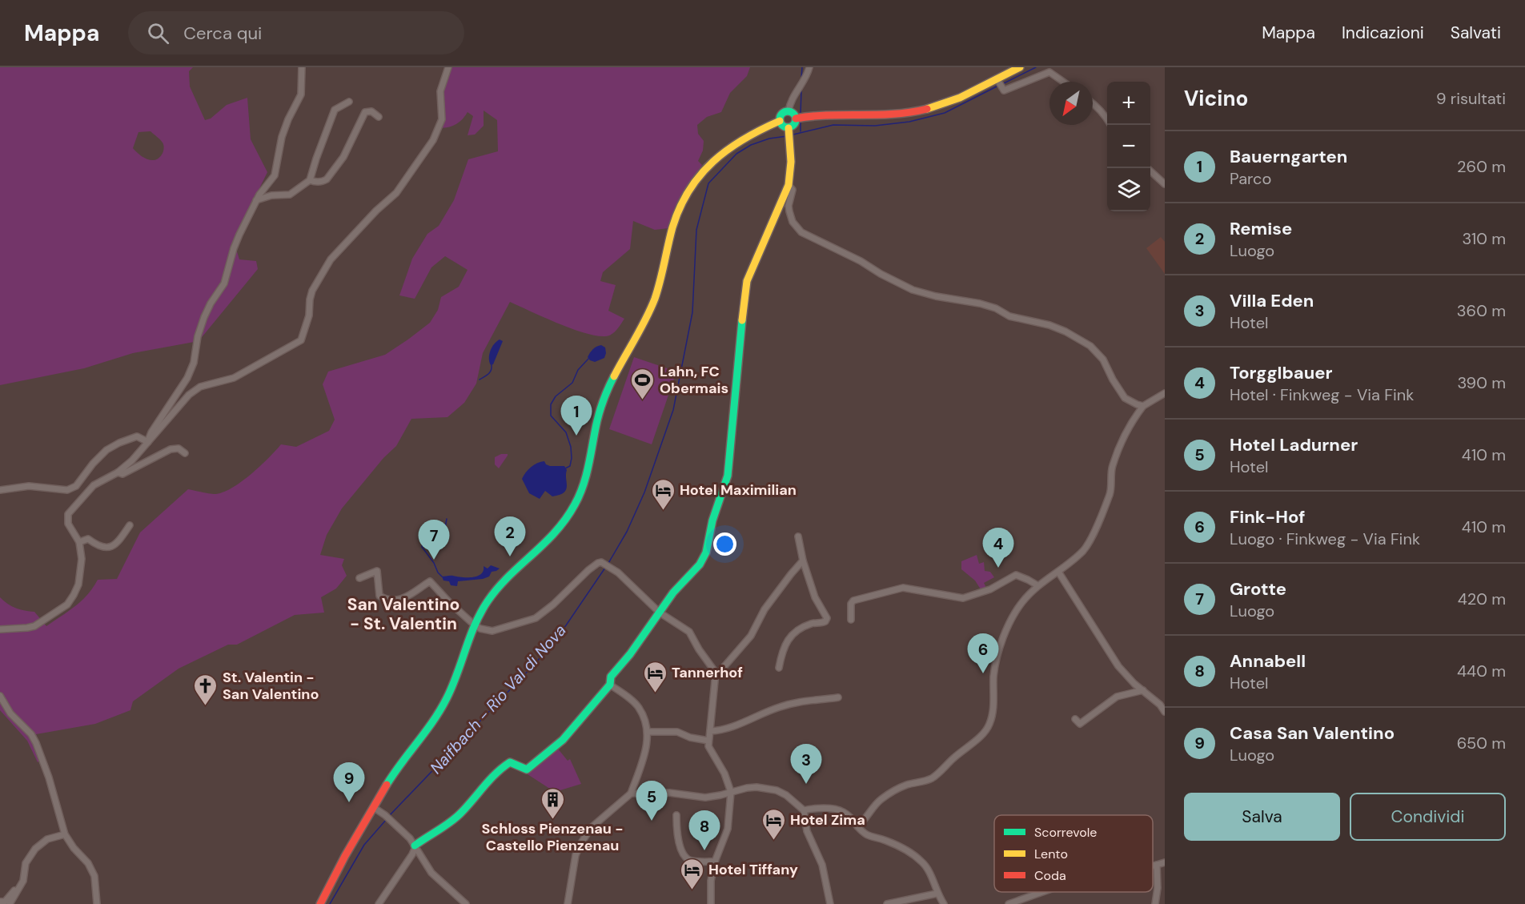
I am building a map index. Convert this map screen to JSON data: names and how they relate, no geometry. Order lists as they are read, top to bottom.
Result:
{
  "districts": ["San Valentino - St. Valentin"],
  "water": ["Naifbach - Rio Val di Nova"],
  "places": {
    "sports": ["Lahn, FC Obermais"],
    "hotel": [
      "Hotel Maximilian",
      "Tannerhof",
      "Hotel Zima",
      "Hotel Tiffany"
    ],
    "church": ["St. Valentin - San Valentino"],
    "building": ["Schloss Pienzenau - Castello Pienzenau"]
  },
  "legend": ["Scorrevole", "Lento", "Coda"],
  "north": "bottom left",
  "page": {
    "header": "Mappa",
    "search": "Cerca qui",
    "nav": ["Mappa", "Indicazioni", "Salvati"],
    "heading": ["Vicino", "9 risultati"],
    "map_buttons": ["+", "−"],
    "list": [
      {
        "mark": "1",
        "name": "Bauerngarten",
        "note": "Parco",
        "value": "260 m"
      },
      {
        "mark": "2",
        "name": "Remise",
        "note": "Luogo",
        "value": "310 m"
      },
      {
        "mark": "3",
        "name": "Villa Eden",
        "note": "Hotel",
        "value": "360 m"
      },
      {
        "mark": "4",
        "name": "Torgglbauer",
        "note": "Hotel · Finkweg - Via Fink",
        "value": "390 m"
      },
      {
        "mark": "5",
        "name": "Hotel Ladurner",
        "note": "Hotel",
        "value": "410 m"
      },
      {
        "mark": "6",
        "name": "Fink-Hof",
        "note": "Luogo · Finkweg - Via Fink",
        "value": "410 m"
      },
      {
        "mark": "7",
        "name": "Grotte",
        "note": "Luogo",
        "value": "420 m"
      },
      {
        "mark": "8",
        "name": "Annabell",
        "note": "Hotel",
        "value": "440 m"
      },
      {
        "mark": "9",
        "name": "Casa San Valentino",
        "note": "Luogo",
        "value": "650 m"
      }
    ],
    "pins": [
      "1",
      "2",
      "7",
      "4",
      "6",
      "3",
      "9",
      "5",
      "8"
    ],
    "buttons": ["Salva", "Condividi"]
  }
}
